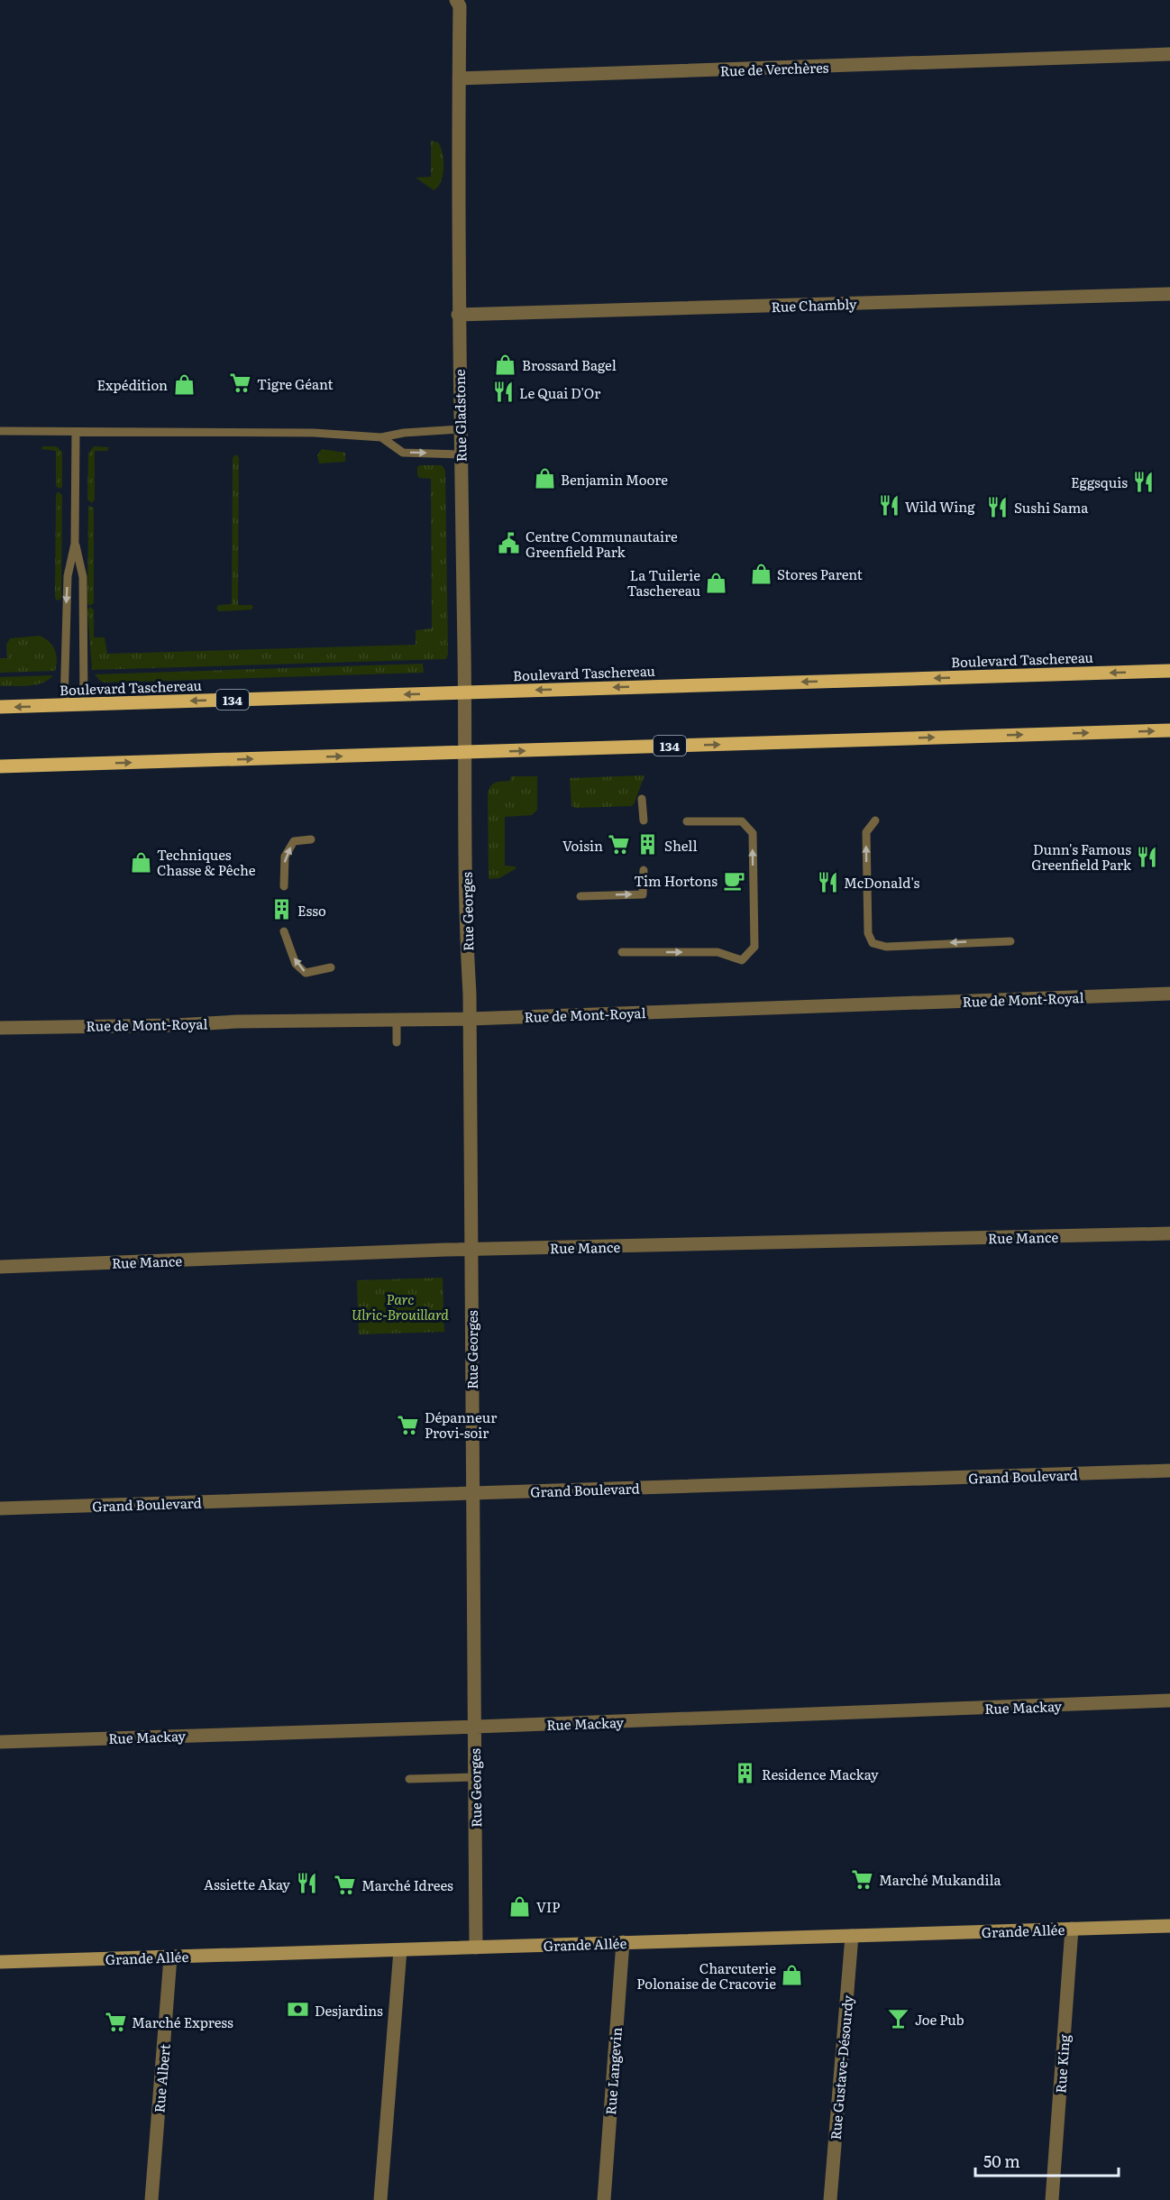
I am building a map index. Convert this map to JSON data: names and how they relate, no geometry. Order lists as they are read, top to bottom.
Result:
{
  "streets": {
    "main road": ["Boulevard Taschereau", "134", "Grande Allée"],
    "street": [
      "Rue de Verchères",
      "Rue Chambly",
      "Rue Gladstone",
      "Rue Georges",
      "Rue de Mont-Royal",
      "Rue Mance",
      "Grand Boulevard",
      "Rue Mackay",
      "Rue King",
      "Rue Gustave-Désourdy",
      "Rue Langevin",
      "Rue Albert"
    ]
  },
  "crossings": [
    ["Rue de Verchères", "Rue Gladstone"],
    ["Rue Chambly", "Rue Gladstone"],
    ["Rue Gladstone", "Boulevard Taschereau"],
    ["Rue Gladstone", "134"],
    ["Rue Gladstone", "Rue Georges"],
    ["134", "Rue Georges"],
    ["Rue Georges", "Rue de Mont-Royal"],
    ["Rue Georges", "Rue Mance"],
    ["Rue Georges", "Grand Boulevard"],
    ["Rue Georges", "Rue Mackay"],
    ["Rue Georges", "Grande Allée"],
    ["Grande Allée", "Rue King"],
    ["Grande Allée", "Rue Gustave-Désourdy"],
    ["Grande Allée", "Rue Langevin"],
    ["Grande Allée", "Rue Albert"]
  ],
  "parks": ["Parc Ulric-Brouillard"],
  "places": {
    "shop": [
      "Brossard Bagel",
      "Expédition",
      "Benjamin Moore",
      "Stores Parent",
      "La Tuilerie Taschereau",
      "Techniques Chasse & Pêche",
      "VIP",
      "Charcuterie Polonaise de Cracovie"
    ],
    "supermarket": [
      "Tigre Géant",
      "Voisin",
      "Dépanneur Provi-soir",
      "Marché Mukandila",
      "Marché Idrees",
      "Marché Express"
    ],
    "restaurant": [
      "Le Quai D'Or",
      "Eggsquis",
      "Wild Wing",
      "Sushi Sama",
      "Dunn's Famous Greenfield Park",
      "McDonald's",
      "Assiette Akay"
    ],
    "public building": ["Centre Communautaire Greenfield Park"],
    "building": ["Shell", "Esso", "Residence Mackay"],
    "cafe": ["Tim Hortons"],
    "bank": ["Desjardins"],
    "bar": ["Joe Pub"]
  },
  "scale_bar": "50 m"
}
